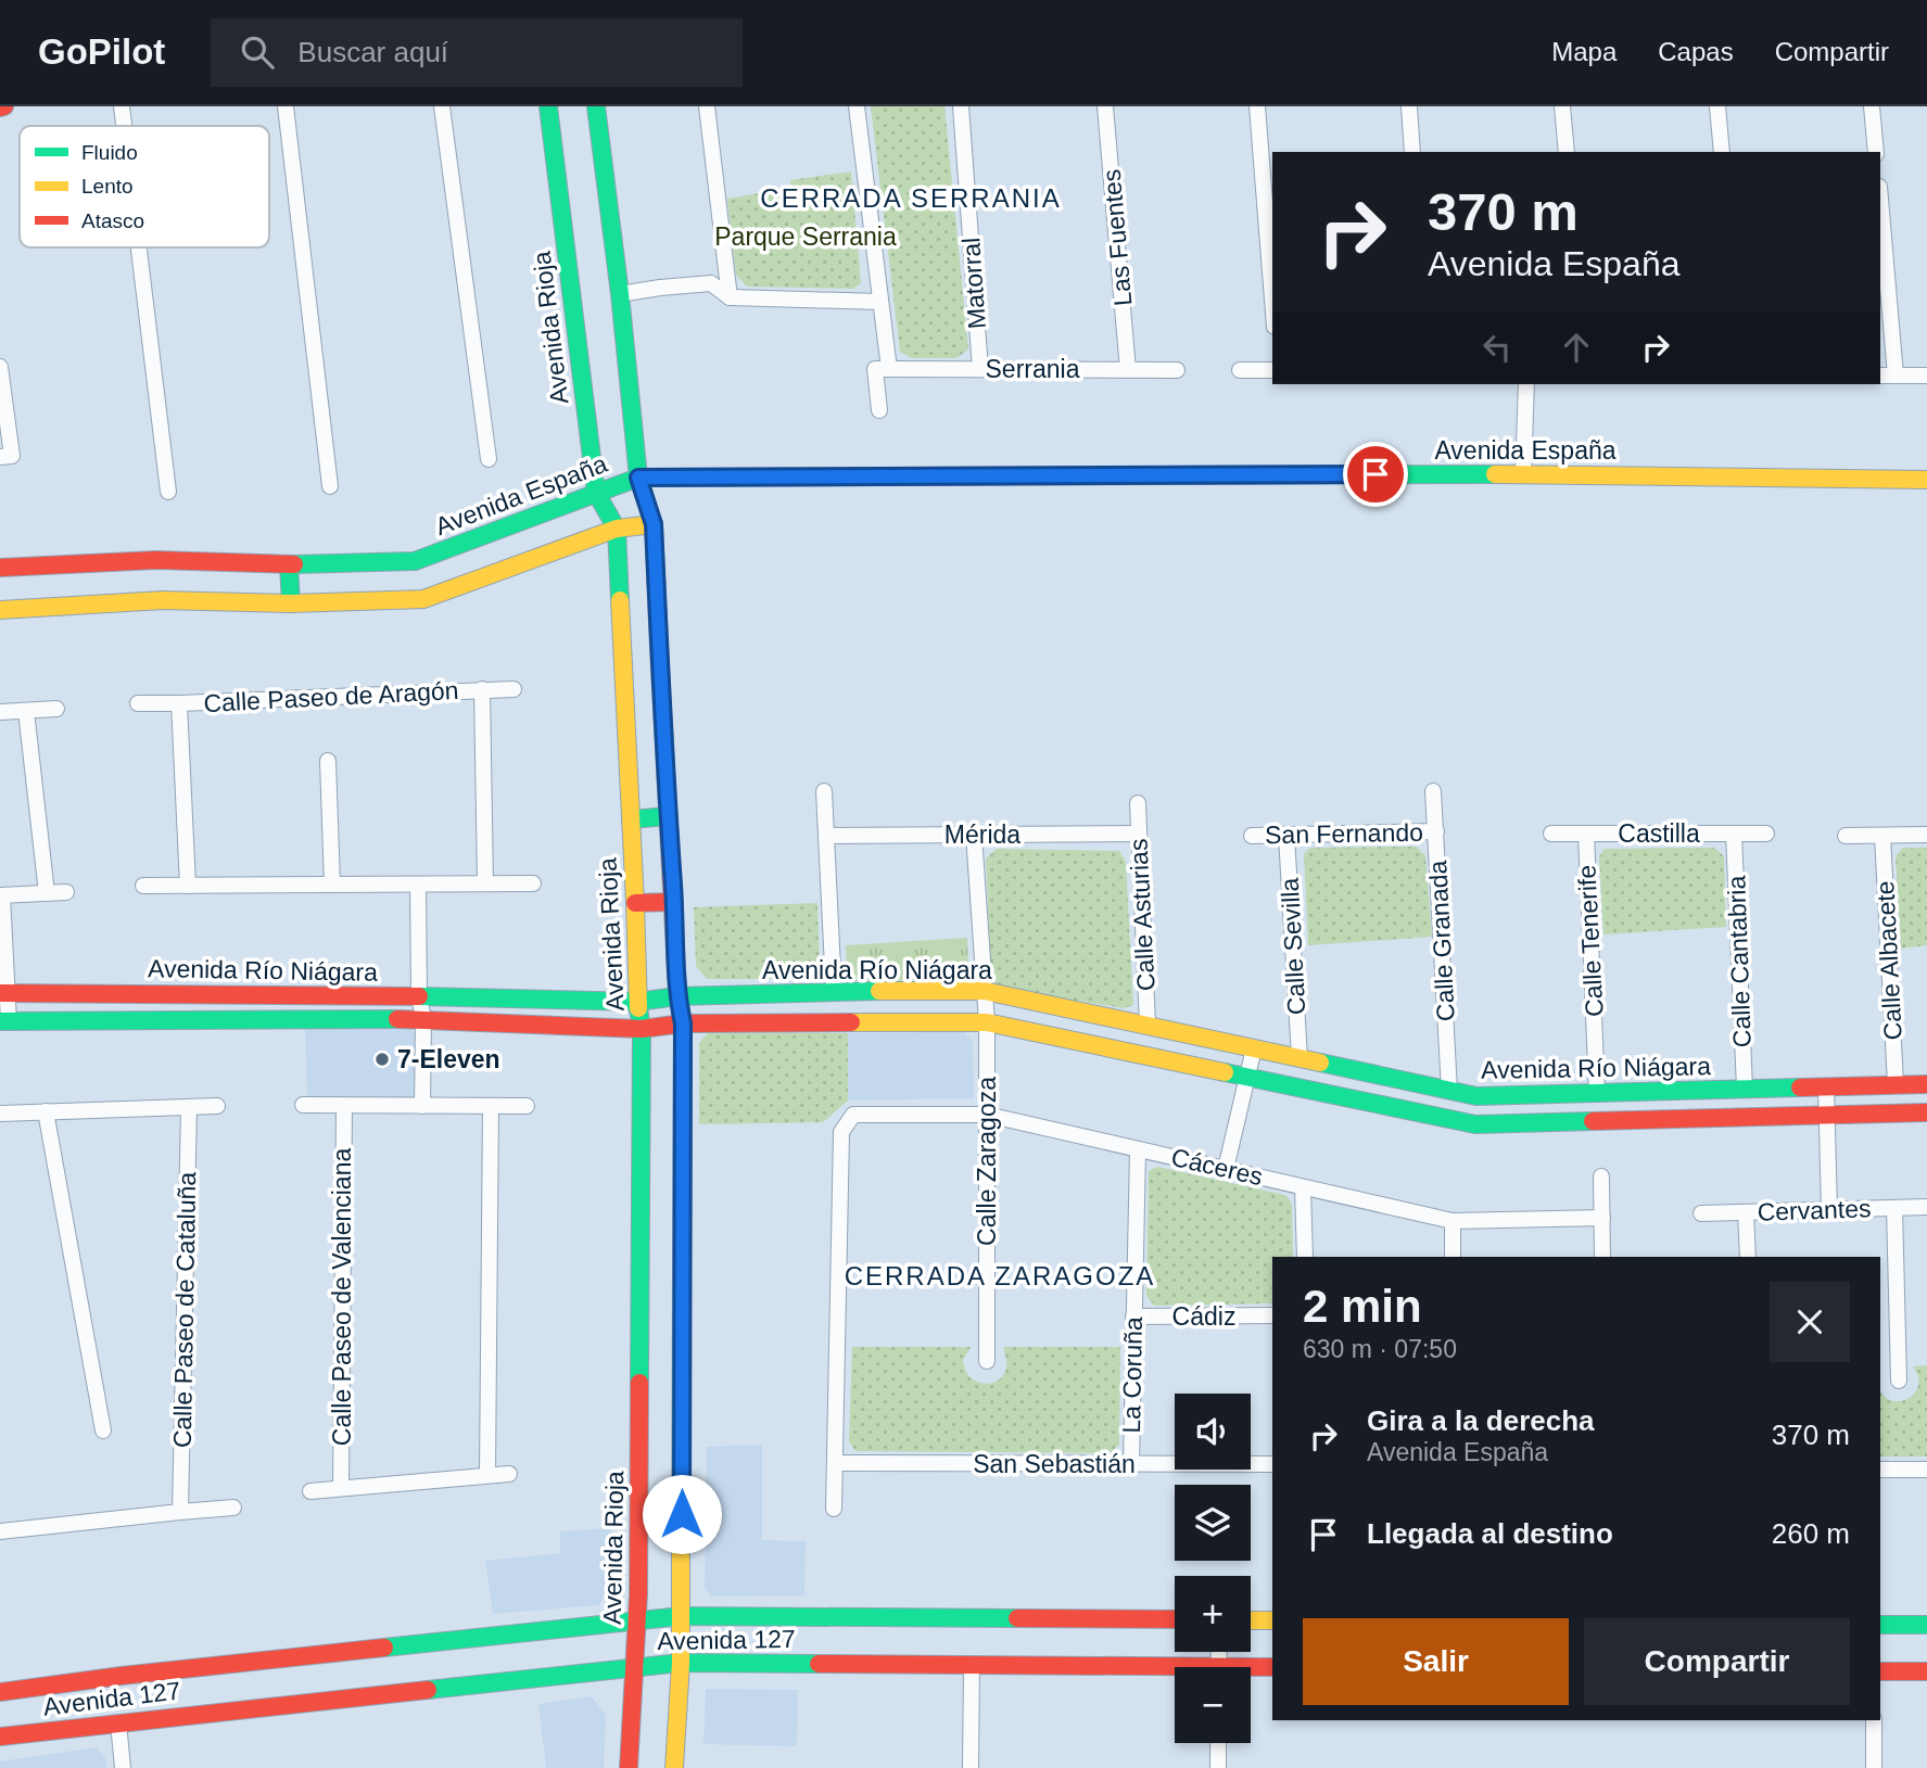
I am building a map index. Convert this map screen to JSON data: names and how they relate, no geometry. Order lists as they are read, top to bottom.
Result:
{
  "streets": {
    "main road": [
      "Avenida Rioja",
      "Avenida España",
      "Avenida Río Niágara",
      "Avenida 127"
    ],
    "street": [
      "Las Fuentes",
      "Matorral",
      "Serrania",
      "Calle Paseo de Aragón",
      "San Fernando",
      "Castilla",
      "Mérida",
      "Calle Asturias",
      "Calle Granada",
      "Calle Tenerife",
      "Calle Sevilla",
      "Calle Albacete",
      "Calle Cantabria",
      "Calle Zaragoza",
      "Cáceres",
      "Cervantes",
      "Calle Paseo de Valenciana",
      "Calle Paseo de Cataluña",
      "Cádiz",
      "La Coruña",
      "San Sebastián"
    ]
  },
  "crossings": [
    ["Las Fuentes", "Serrania"],
    ["Matorral", "Serrania"],
    ["Avenida Rioja", "Avenida España"],
    ["Avenida Rioja", "Avenida Río Niágara"],
    ["Avenida Rioja", "Avenida 127"],
    ["San Fernando", "Calle Granada"],
    ["San Fernando", "Calle Sevilla"],
    ["Castilla", "Calle Tenerife"],
    ["Castilla", "Calle Cantabria"],
    ["Mérida", "Calle Asturias"],
    ["Mérida", "Calle Zaragoza"],
    ["Calle Asturias", "Avenida Río Niágara"],
    ["Calle Granada", "Avenida Río Niágara"],
    ["Calle Tenerife", "Avenida Río Niágara"],
    ["Calle Sevilla", "Avenida Río Niágara"],
    ["Calle Albacete", "Avenida Río Niágara"],
    ["Calle Cantabria", "Avenida Río Niágara"],
    ["Avenida Río Niágara", "Calle Zaragoza"],
    ["Calle Zaragoza", "Cáceres"],
    ["Cáceres", "La Coruña"],
    ["Cáceres", "San Sebastián"],
    ["Cádiz", "La Coruña"],
    ["La Coruña", "San Sebastián"]
  ],
  "districts": ["CERRADA SERRANIA", "CERRADA ZARAGOZA"],
  "parks": ["Parque Serrania"],
  "places": ["7-Eleven"],
  "legend": ["Fluido", "Lento", "Atasco"],
  "page": {
    "header": "GoPilot",
    "search": "Buscar aquí",
    "nav": ["Mapa", "Capas", "Compartir"],
    "turn": ["370 m", "Avenida España"],
    "heading": ["2 min", "630 m · 07:50"],
    "list": [
      {
        "name": "Gira a la derecha",
        "note": "Avenida España",
        "value": "370 m"
      },
      {
        "name": "Llegada al destino",
        "value": "260 m"
      }
    ],
    "map_buttons": ["+", "−"],
    "buttons": ["Salir", "Compartir"]
  }
}
